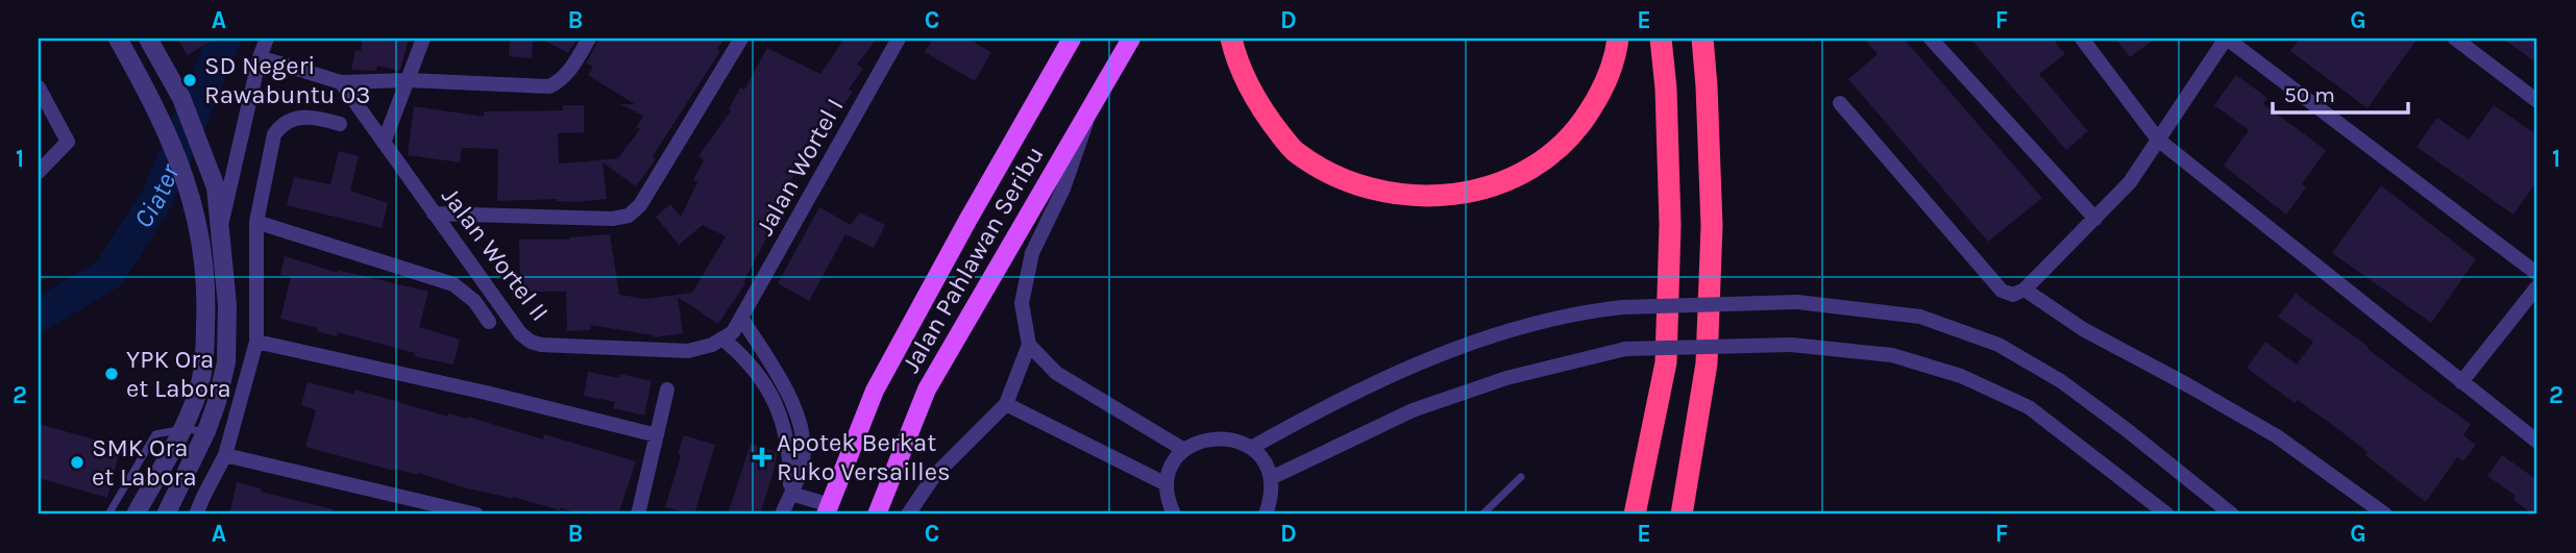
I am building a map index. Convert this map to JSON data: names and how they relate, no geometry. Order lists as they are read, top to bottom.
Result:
{
  "streets": {
    "main road": ["Jalan Pahlawan Seribu"],
    "street": ["Jalan Wortel I", "Jalan Wortel II"]
  },
  "water": ["Ciater"],
  "places": {
    "other": ["SD Negeri Rawabuntu 03", "YPK Ora et Labora", "SMK Ora et Labora"],
    "health": ["Apotek Berkat Ruko Versailles"]
  },
  "scale_bar": "50 m",
  "grid": {
    "columns": [
      "A",
      "B",
      "C",
      "D",
      "E",
      "F",
      "G"
    ],
    "rows": ["1", "2"]
  }
}
